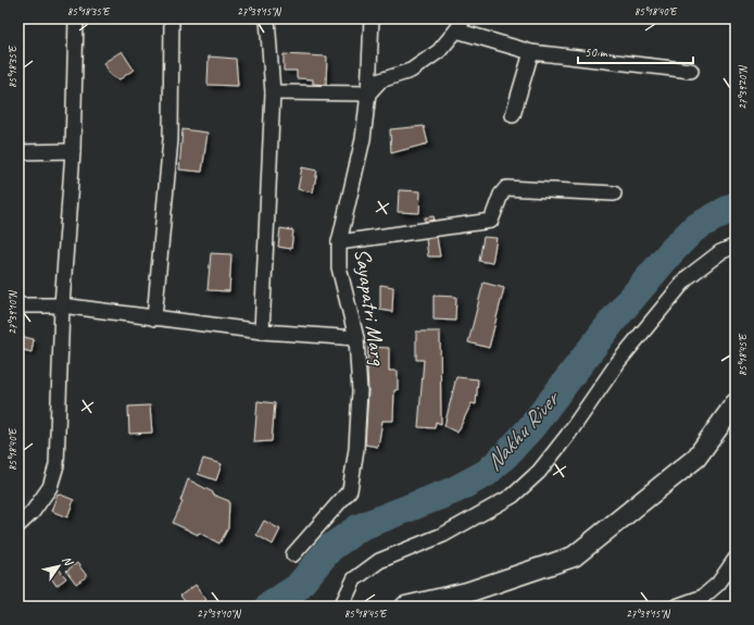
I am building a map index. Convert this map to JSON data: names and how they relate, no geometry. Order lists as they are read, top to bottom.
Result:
{
  "streets": {
    "street": ["Sayapatri Marg"]
  },
  "water": ["Nakhu River"],
  "scale_bar": "50 m",
  "north": "top right",
  "coordinates": [
    "85°18'35\"E",
    "27°39'15\"N",
    "85°18'40\"E",
    "27°39'20\"N",
    "27°39'10\"N",
    "85°18'45\"E"
  ]
}
